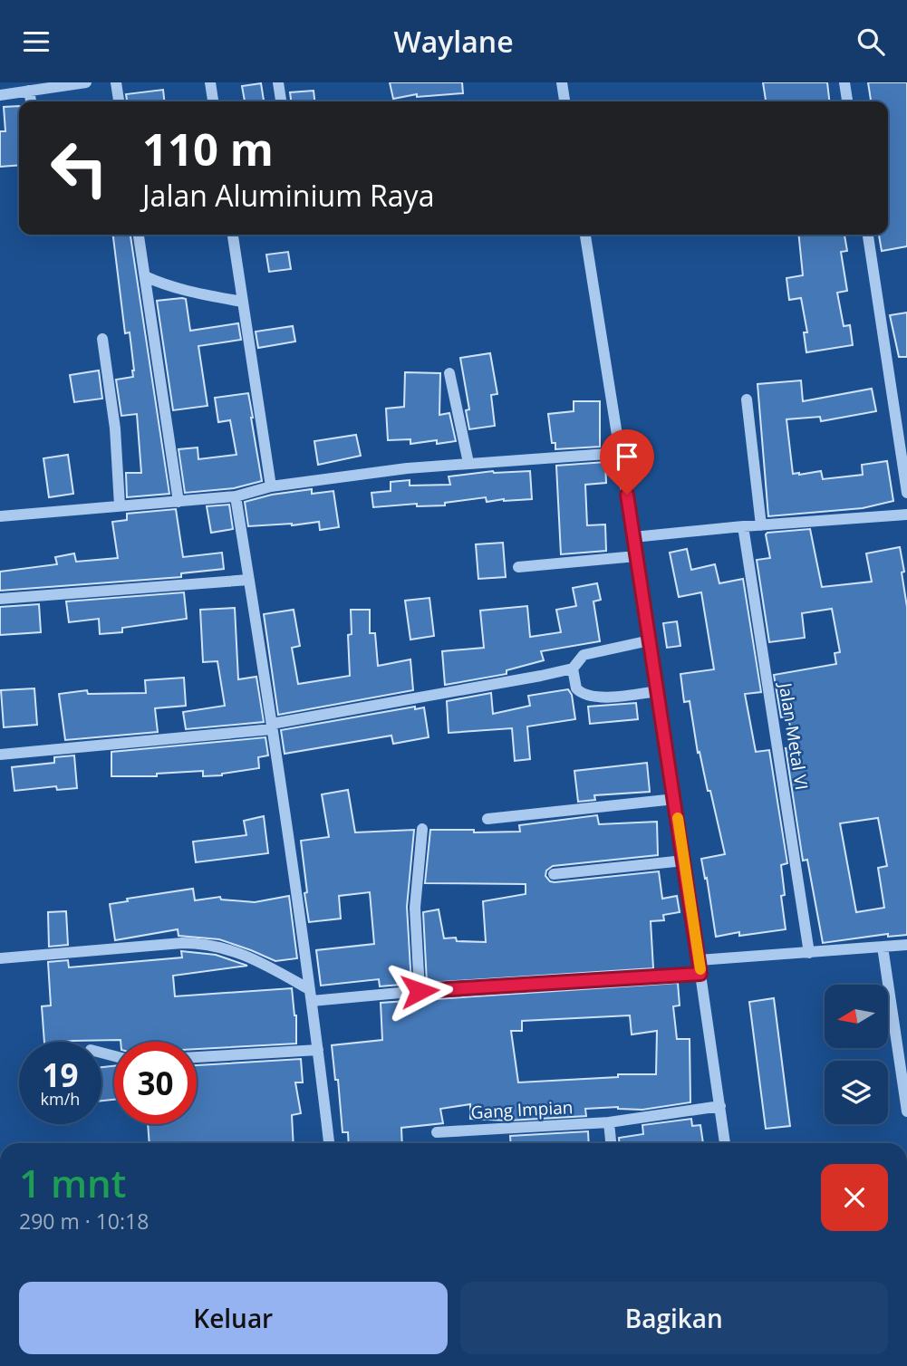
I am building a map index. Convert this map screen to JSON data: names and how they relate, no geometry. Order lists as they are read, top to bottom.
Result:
{
  "streets": {
    "street": ["Jalan Metal VI", "Gang Impian"]
  },
  "north": "left",
  "page": {
    "header": "Waylane",
    "turn": ["110 m", "Jalan Aluminium Raya"],
    "speed": "19 km/h",
    "limit": "30",
    "heading": ["1 mnt", "290 m · 10:18"],
    "buttons": ["Keluar", "Bagikan"]
  }
}
